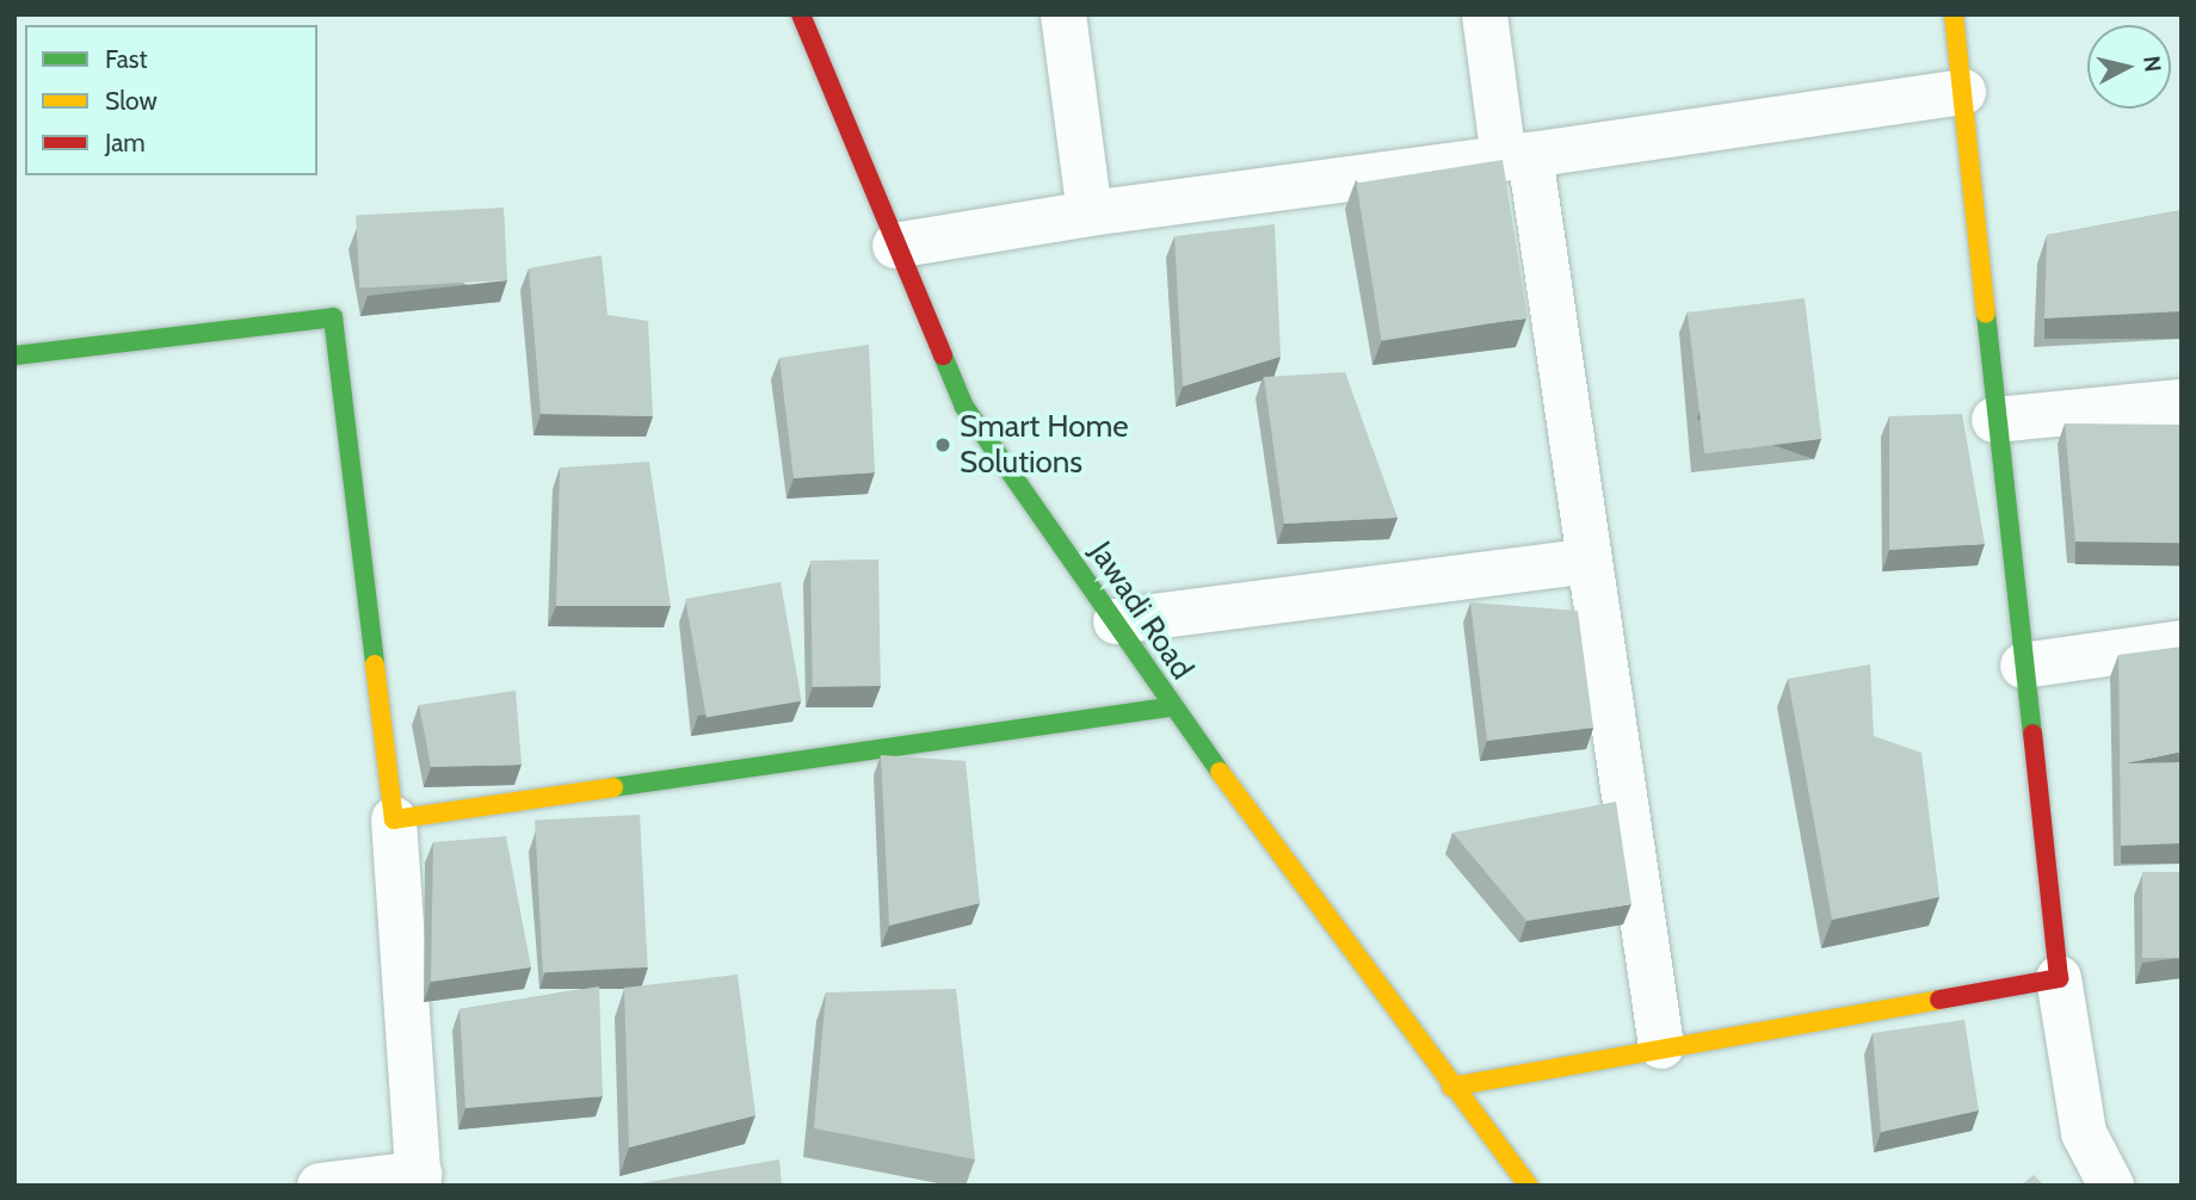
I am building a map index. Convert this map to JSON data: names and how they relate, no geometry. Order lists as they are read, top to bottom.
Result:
{
  "streets": {
    "street": ["Jawadi Road"]
  },
  "places": ["Smart Home Solutions"],
  "legend": ["Fast", "Slow", "Jam"],
  "north": "right"
}
